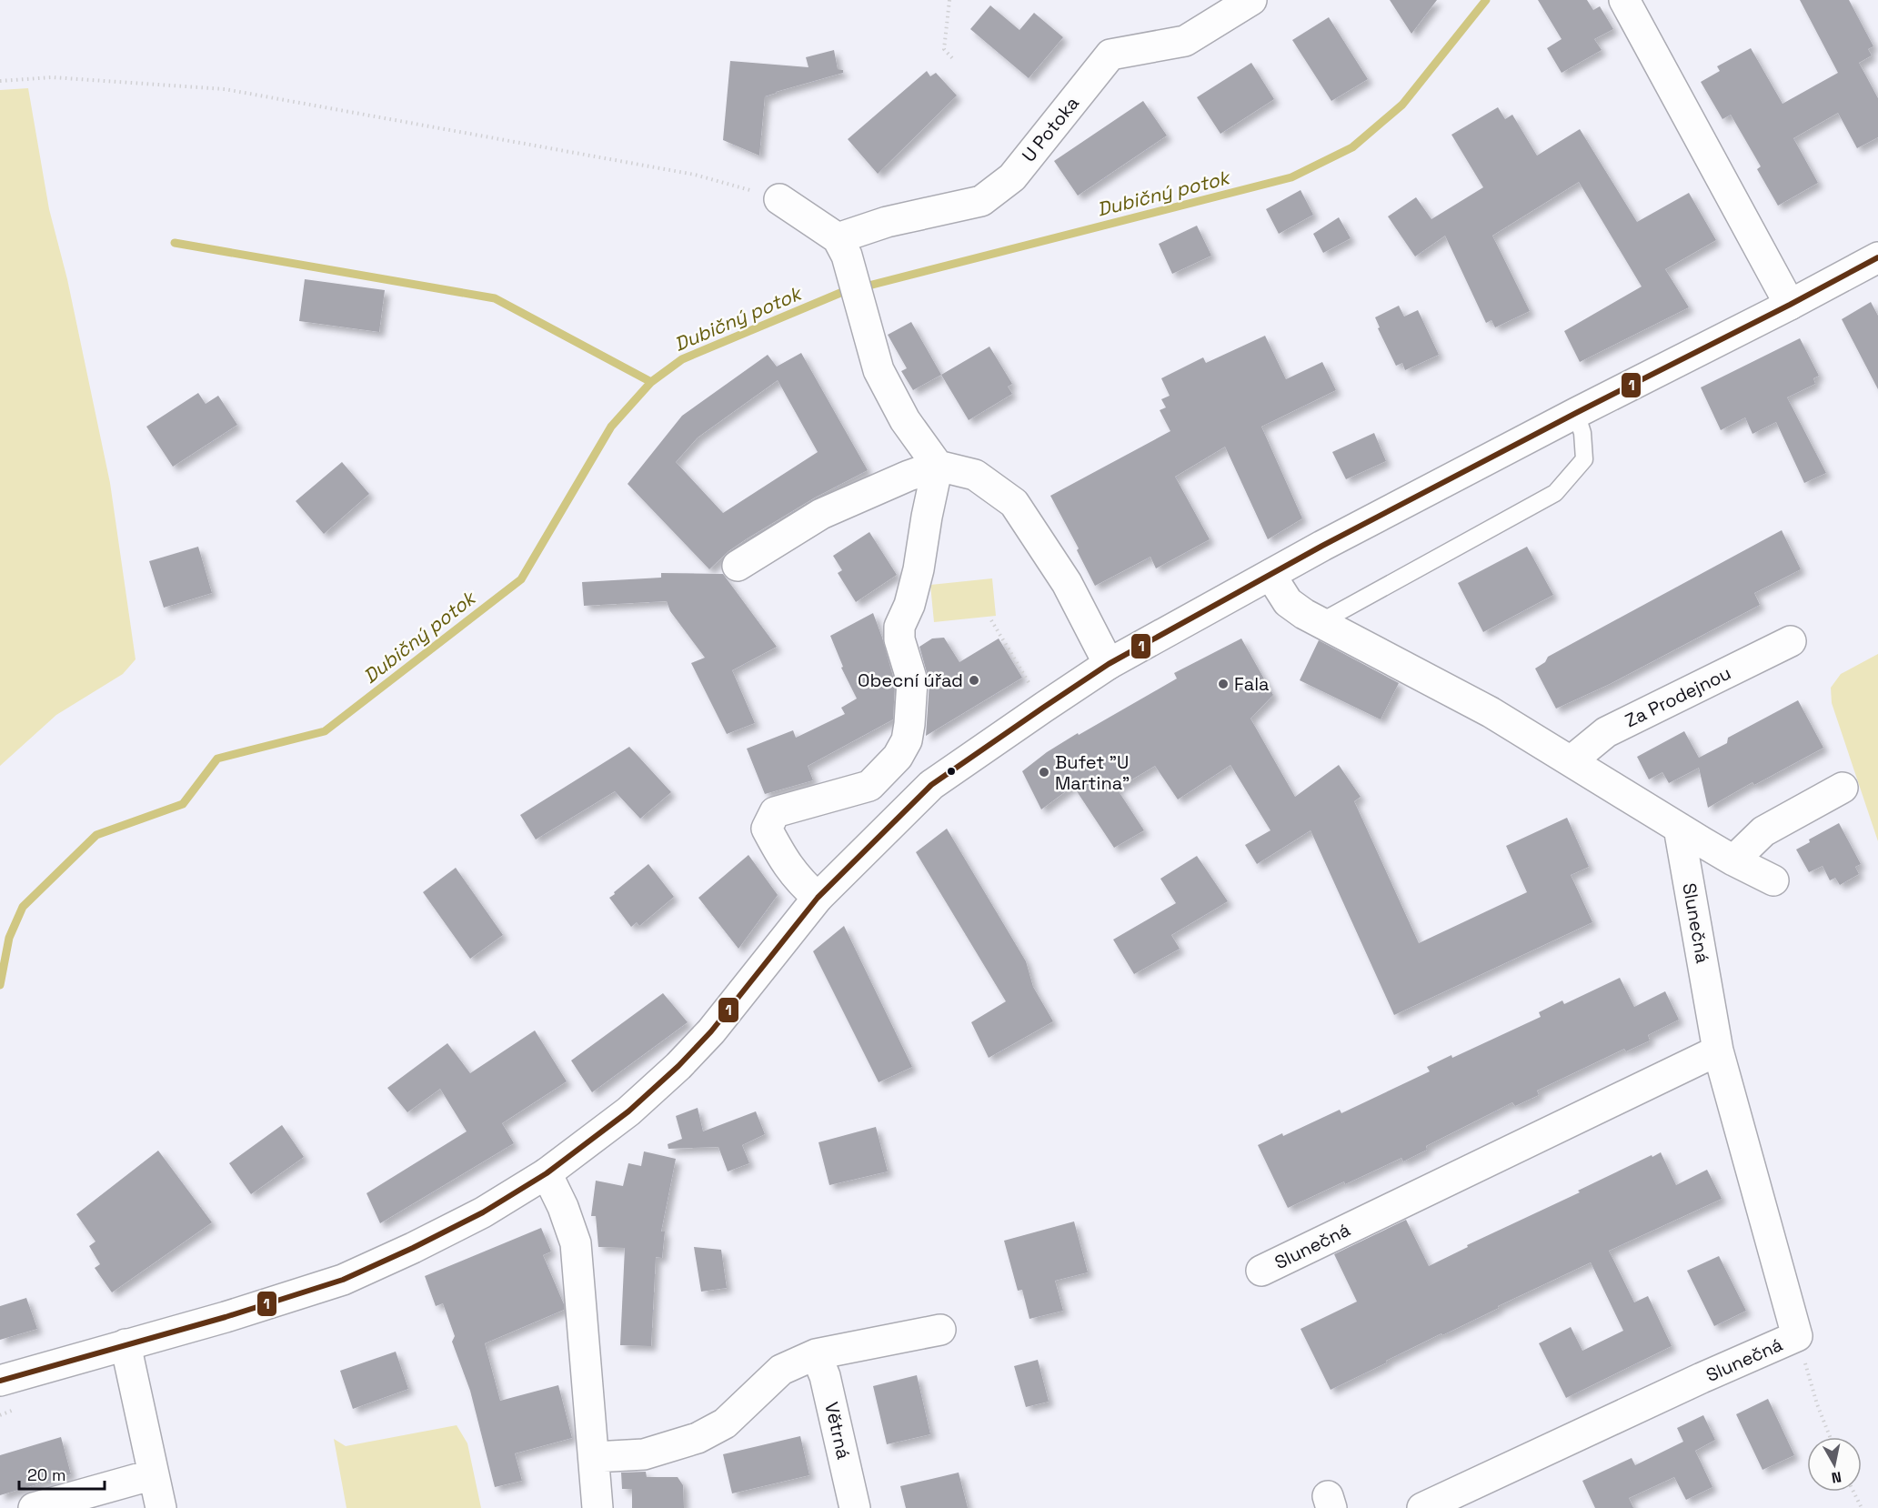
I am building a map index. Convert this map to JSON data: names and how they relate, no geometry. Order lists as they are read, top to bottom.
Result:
{
  "streets": {
    "street": [
      "U Potoka",
      "Za Prodejnou",
      "Slunečná",
      "Větrná"
    ]
  },
  "water": ["Dubičný potok"],
  "places": ["Obecní úřad", "Fala", "Bufet \"U Martina\""],
  "lines": ["transit line 1"],
  "scale_bar": "20 m",
  "north": "bottom"
}
